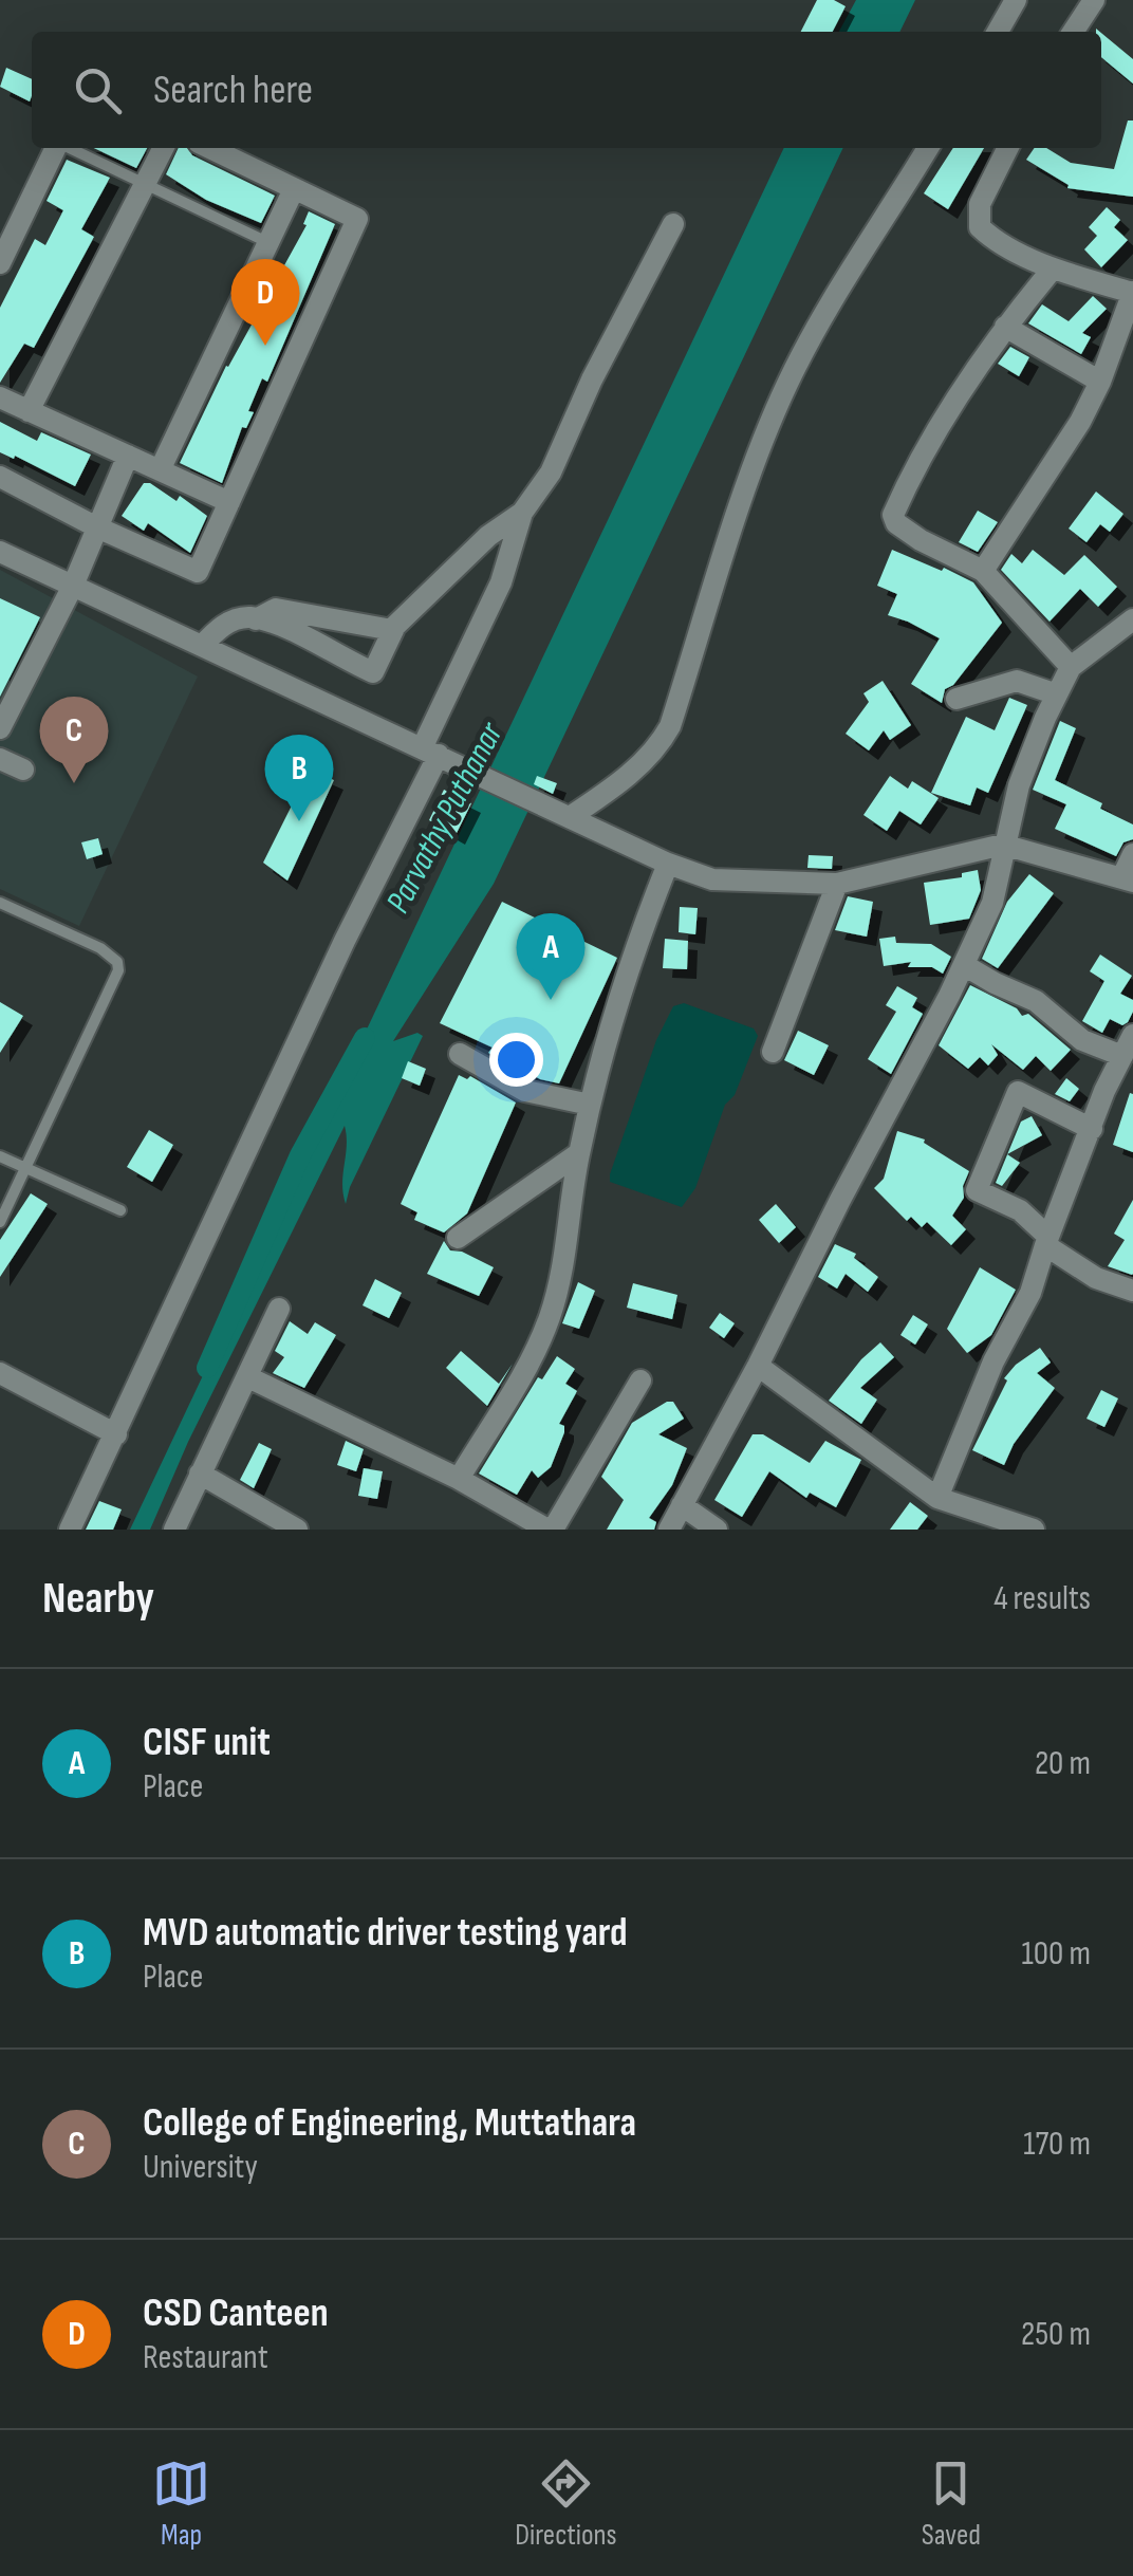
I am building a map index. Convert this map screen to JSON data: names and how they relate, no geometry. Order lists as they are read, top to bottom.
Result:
{
  "water": ["Parvathy Puthanar"],
  "page": {
    "search": "Search here",
    "pins": [
      "D",
      "C",
      "B",
      "A"
    ],
    "heading": ["Nearby", "4 results"],
    "list": [
      {
        "mark": "A",
        "name": "CISF unit",
        "note": "Place",
        "value": "20 m"
      },
      {
        "mark": "B",
        "name": "MVD automatic driver testing yard",
        "note": "Place",
        "value": "100 m"
      },
      {
        "mark": "C",
        "name": "College of Engineering, Muttathara",
        "note": "University",
        "value": "170 m"
      },
      {
        "mark": "D",
        "name": "CSD Canteen",
        "note": "Restaurant",
        "value": "250 m"
      }
    ],
    "nav": ["Map", "Directions", "Saved"]
  }
}
